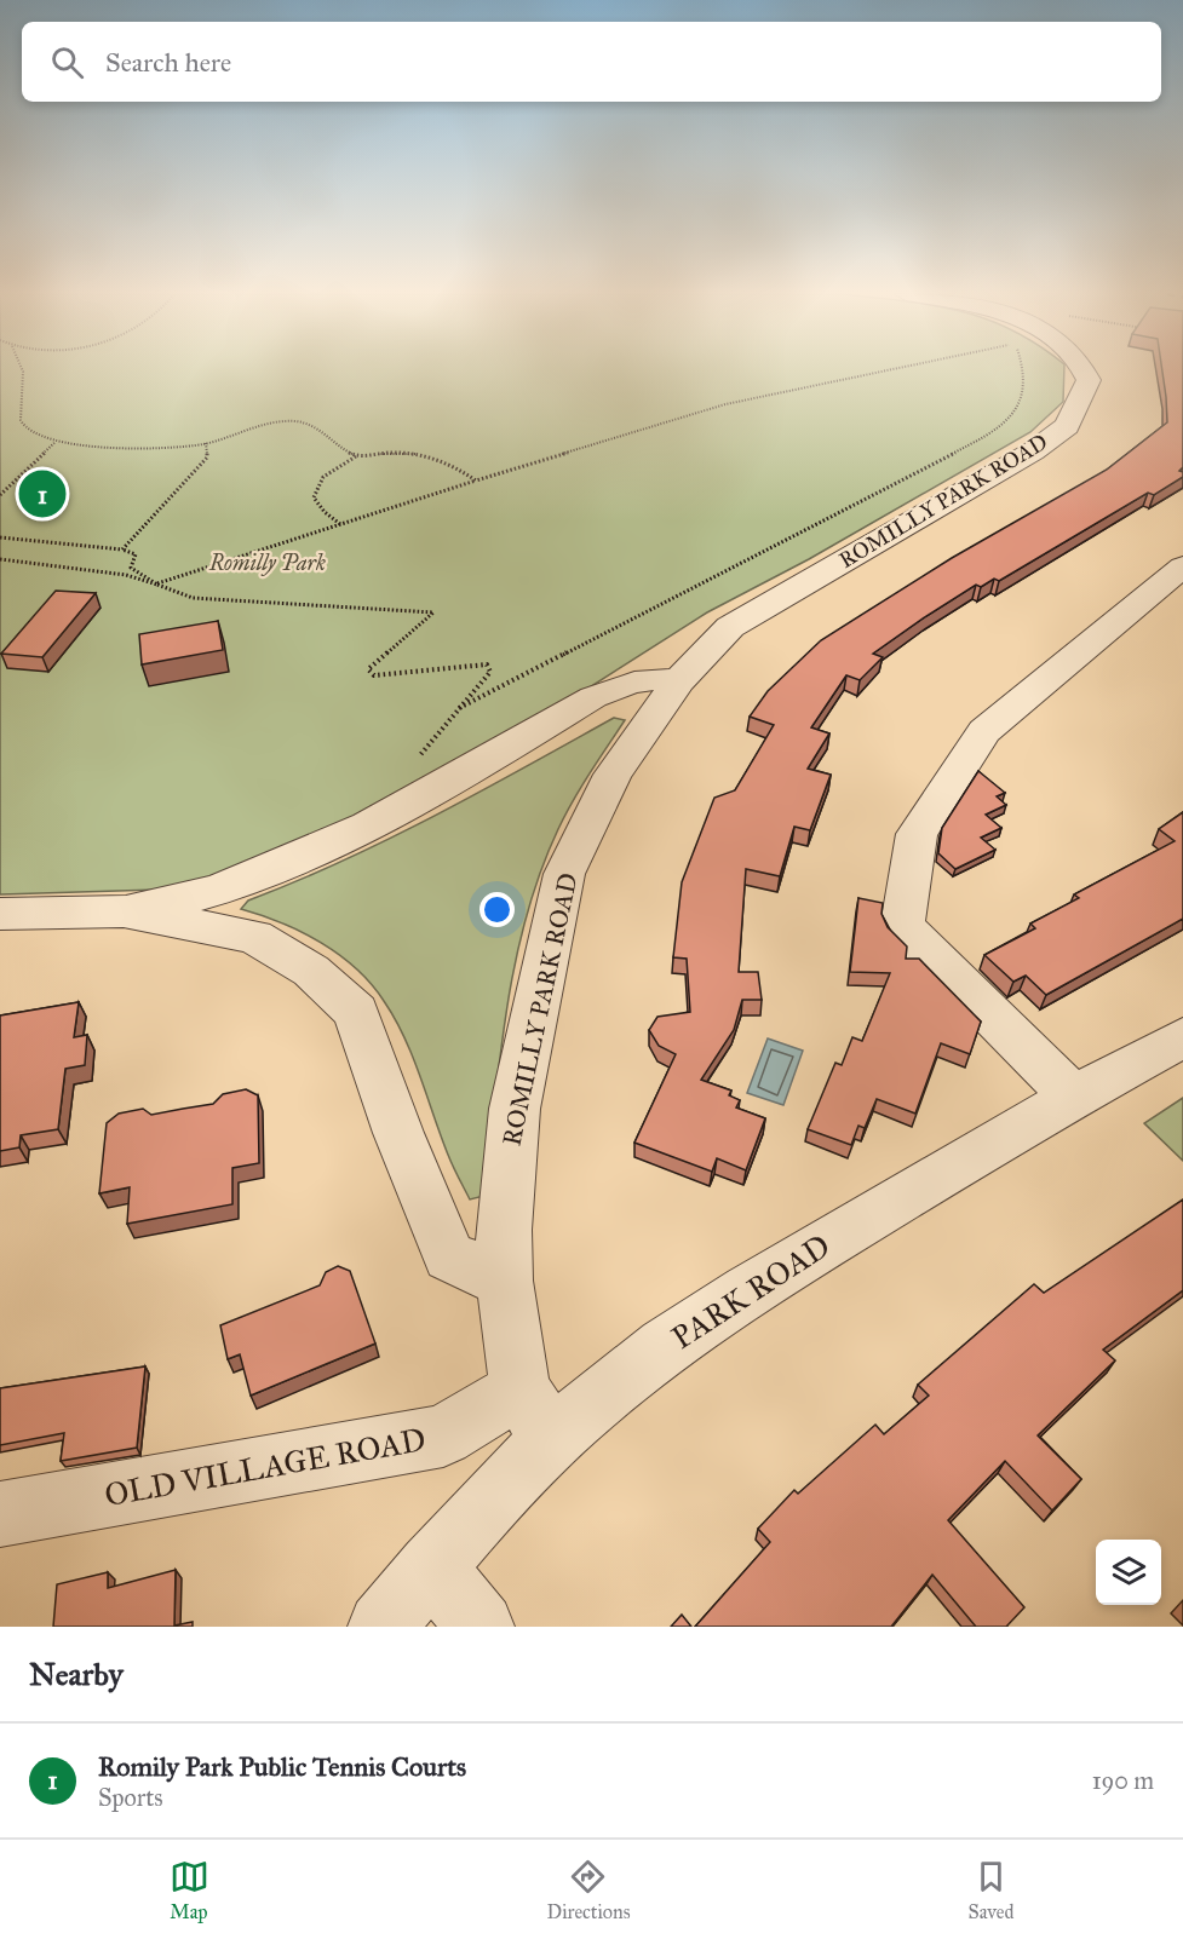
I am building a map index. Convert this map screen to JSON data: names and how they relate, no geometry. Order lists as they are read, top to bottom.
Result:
{
  "streets": {
    "street": ["ROMILLY PARK ROAD", "PARK ROAD", "OLD VILLAGE ROAD"]
  },
  "crossings": [
    ["ROMILLY PARK ROAD", "PARK ROAD"],
    ["ROMILLY PARK ROAD", "OLD VILLAGE ROAD"],
    ["PARK ROAD", "OLD VILLAGE ROAD"]
  ],
  "parks": ["Romilly Park"],
  "page": {
    "search": "Search here",
    "pins": "1",
    "heading": "Nearby",
    "list": [
      {
        "mark": "1",
        "name": "Romily Park Public Tennis Courts",
        "note": "Sports",
        "value": "190 m"
      }
    ],
    "nav": ["Map", "Directions", "Saved"]
  }
}
